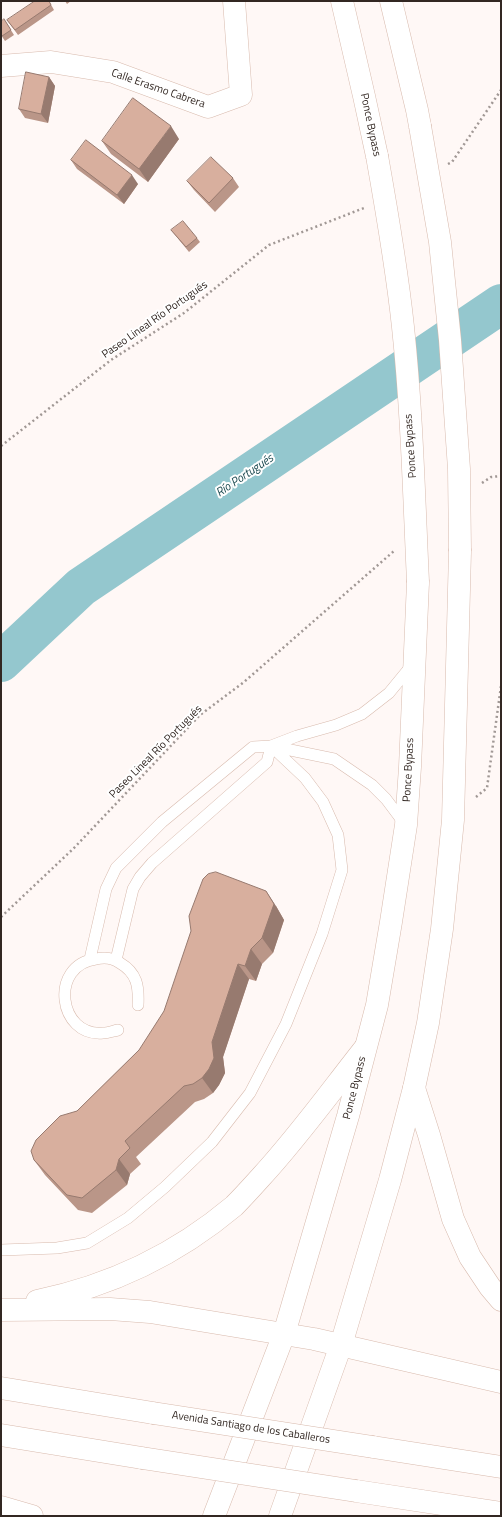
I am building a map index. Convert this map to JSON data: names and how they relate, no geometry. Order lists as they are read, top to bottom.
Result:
{
  "streets": {
    "main road": ["Calle Erasmo Cabrera", "Ponce Bypass", "Avenida Santiago de los Caballeros"],
    "path": ["Paseo Lineal Río Portugués"]
  },
  "water": ["Río Portugués"]
}
